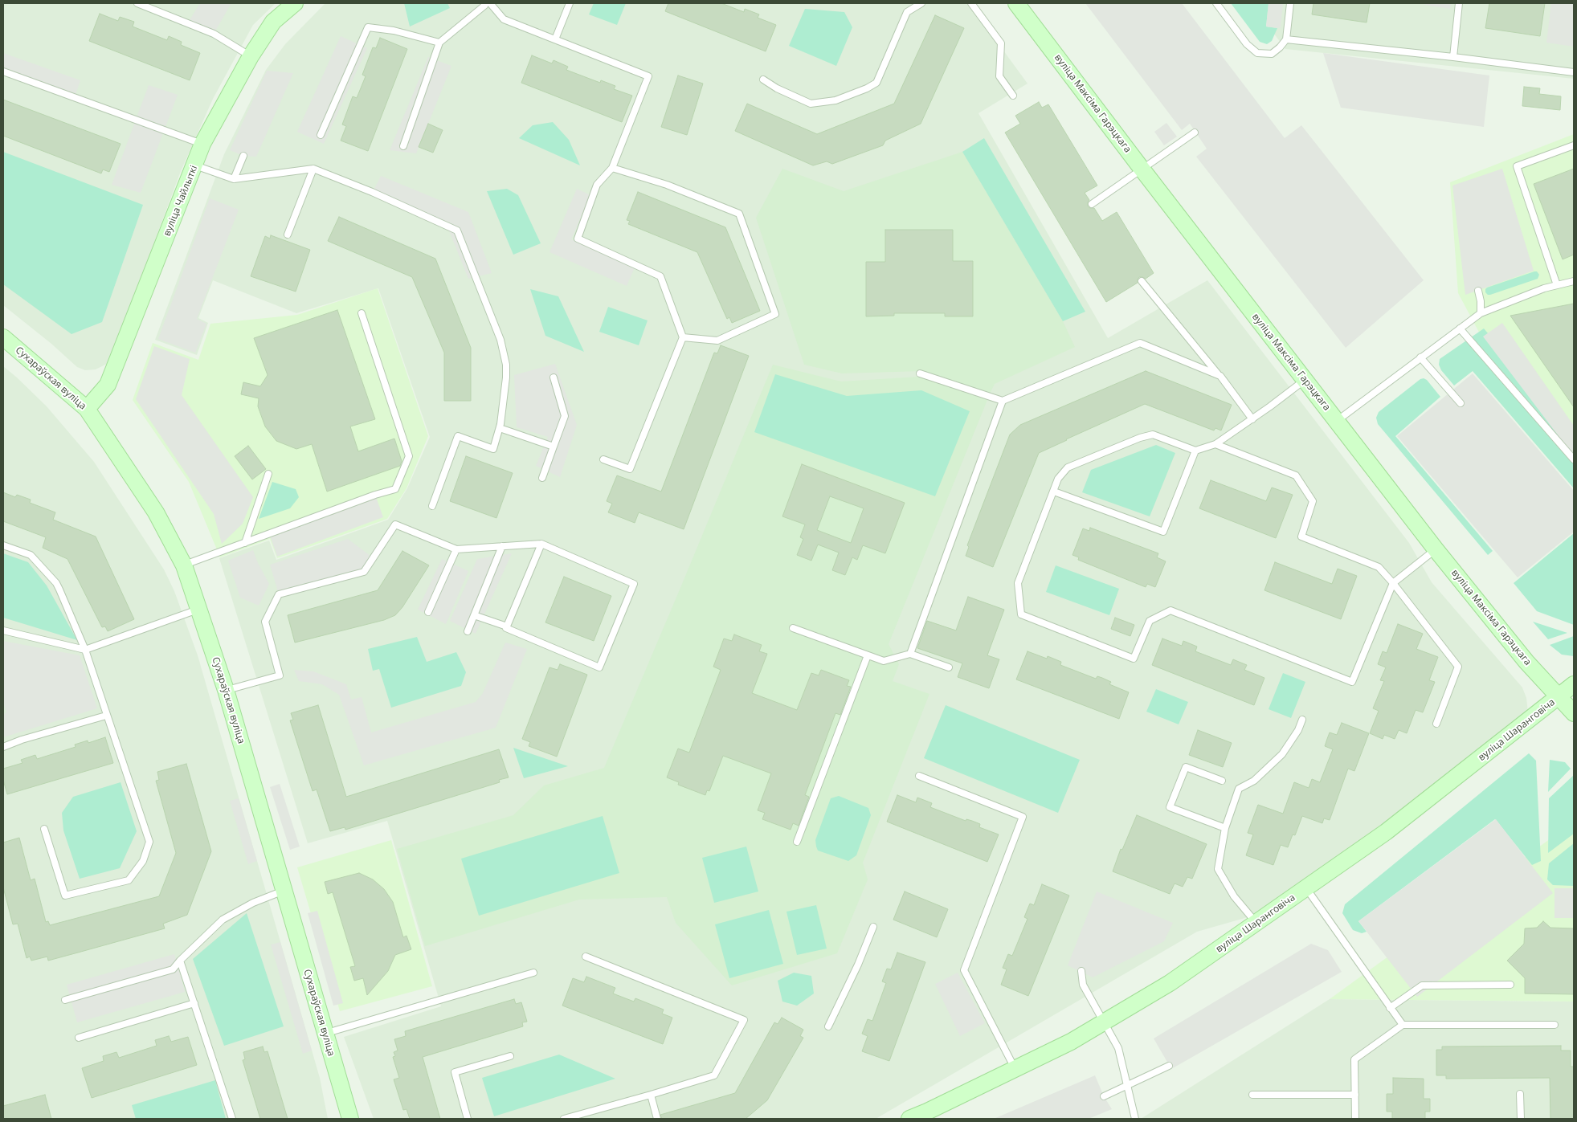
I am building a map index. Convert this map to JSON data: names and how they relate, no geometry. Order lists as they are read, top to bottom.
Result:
{
  "streets": {
    "main road": [
      "вуліца Максіма Гарэцкага",
      "вуліца Чайлыткі",
      "Сухараўская вуліца",
      "вуліца Шаранговіча"
    ]
  },
  "crossings": [
    ["вуліца Максіма Гарэцкага", "вуліца Шаранговіча"],
    ["вуліца Чайлыткі", "Сухараўская вуліца"]
  ]
}
